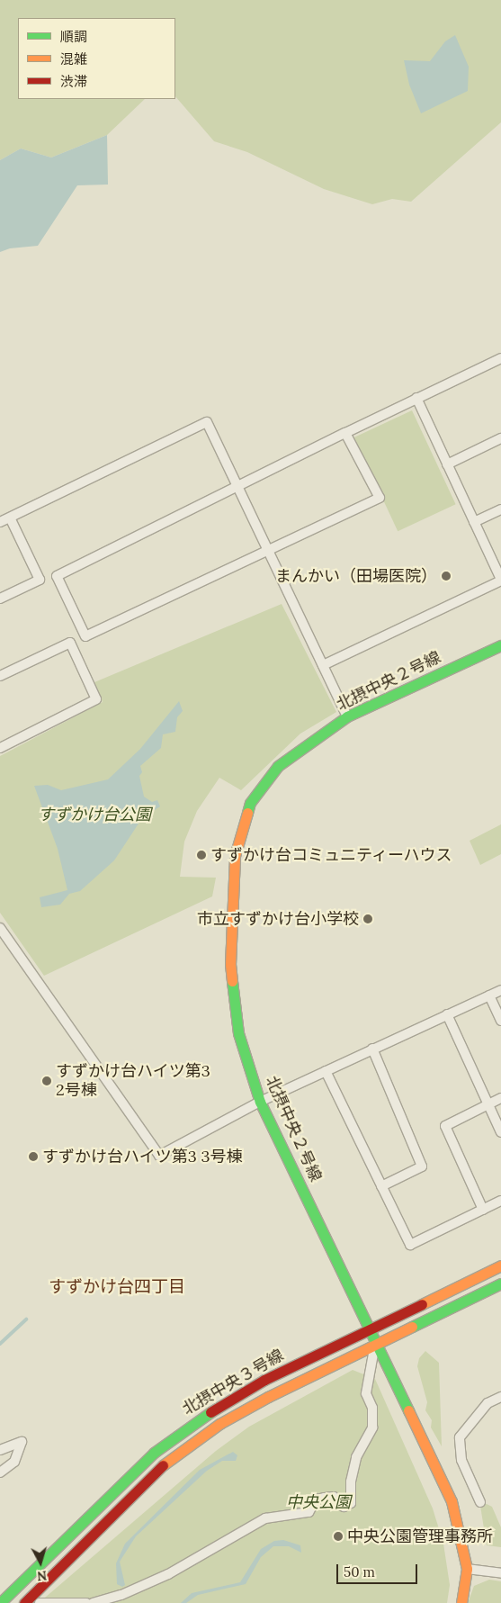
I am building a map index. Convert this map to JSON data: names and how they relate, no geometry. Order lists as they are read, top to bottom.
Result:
{
  "streets": {
    "street": ["北摂中央２号線", "北摂中央３号線"]
  },
  "crossings": [
    ["北摂中央２号線", "北摂中央３号線"]
  ],
  "districts": ["すずかけ台四丁目"],
  "parks": ["すずかけ台公園", "中央公園"],
  "places": [
    "まんかい（田場医院）",
    "すずかけ台コミュニティーハウス",
    "市立すずかけ台小学校",
    "すずかけ台ハイツ第3 2号棟",
    "すずかけ台ハイツ第3 3号棟",
    "中央公園管理事務所"
  ],
  "legend": ["順調", "混雑", "渋滞"],
  "scale_bar": "50 m",
  "north": "bottom"
}
